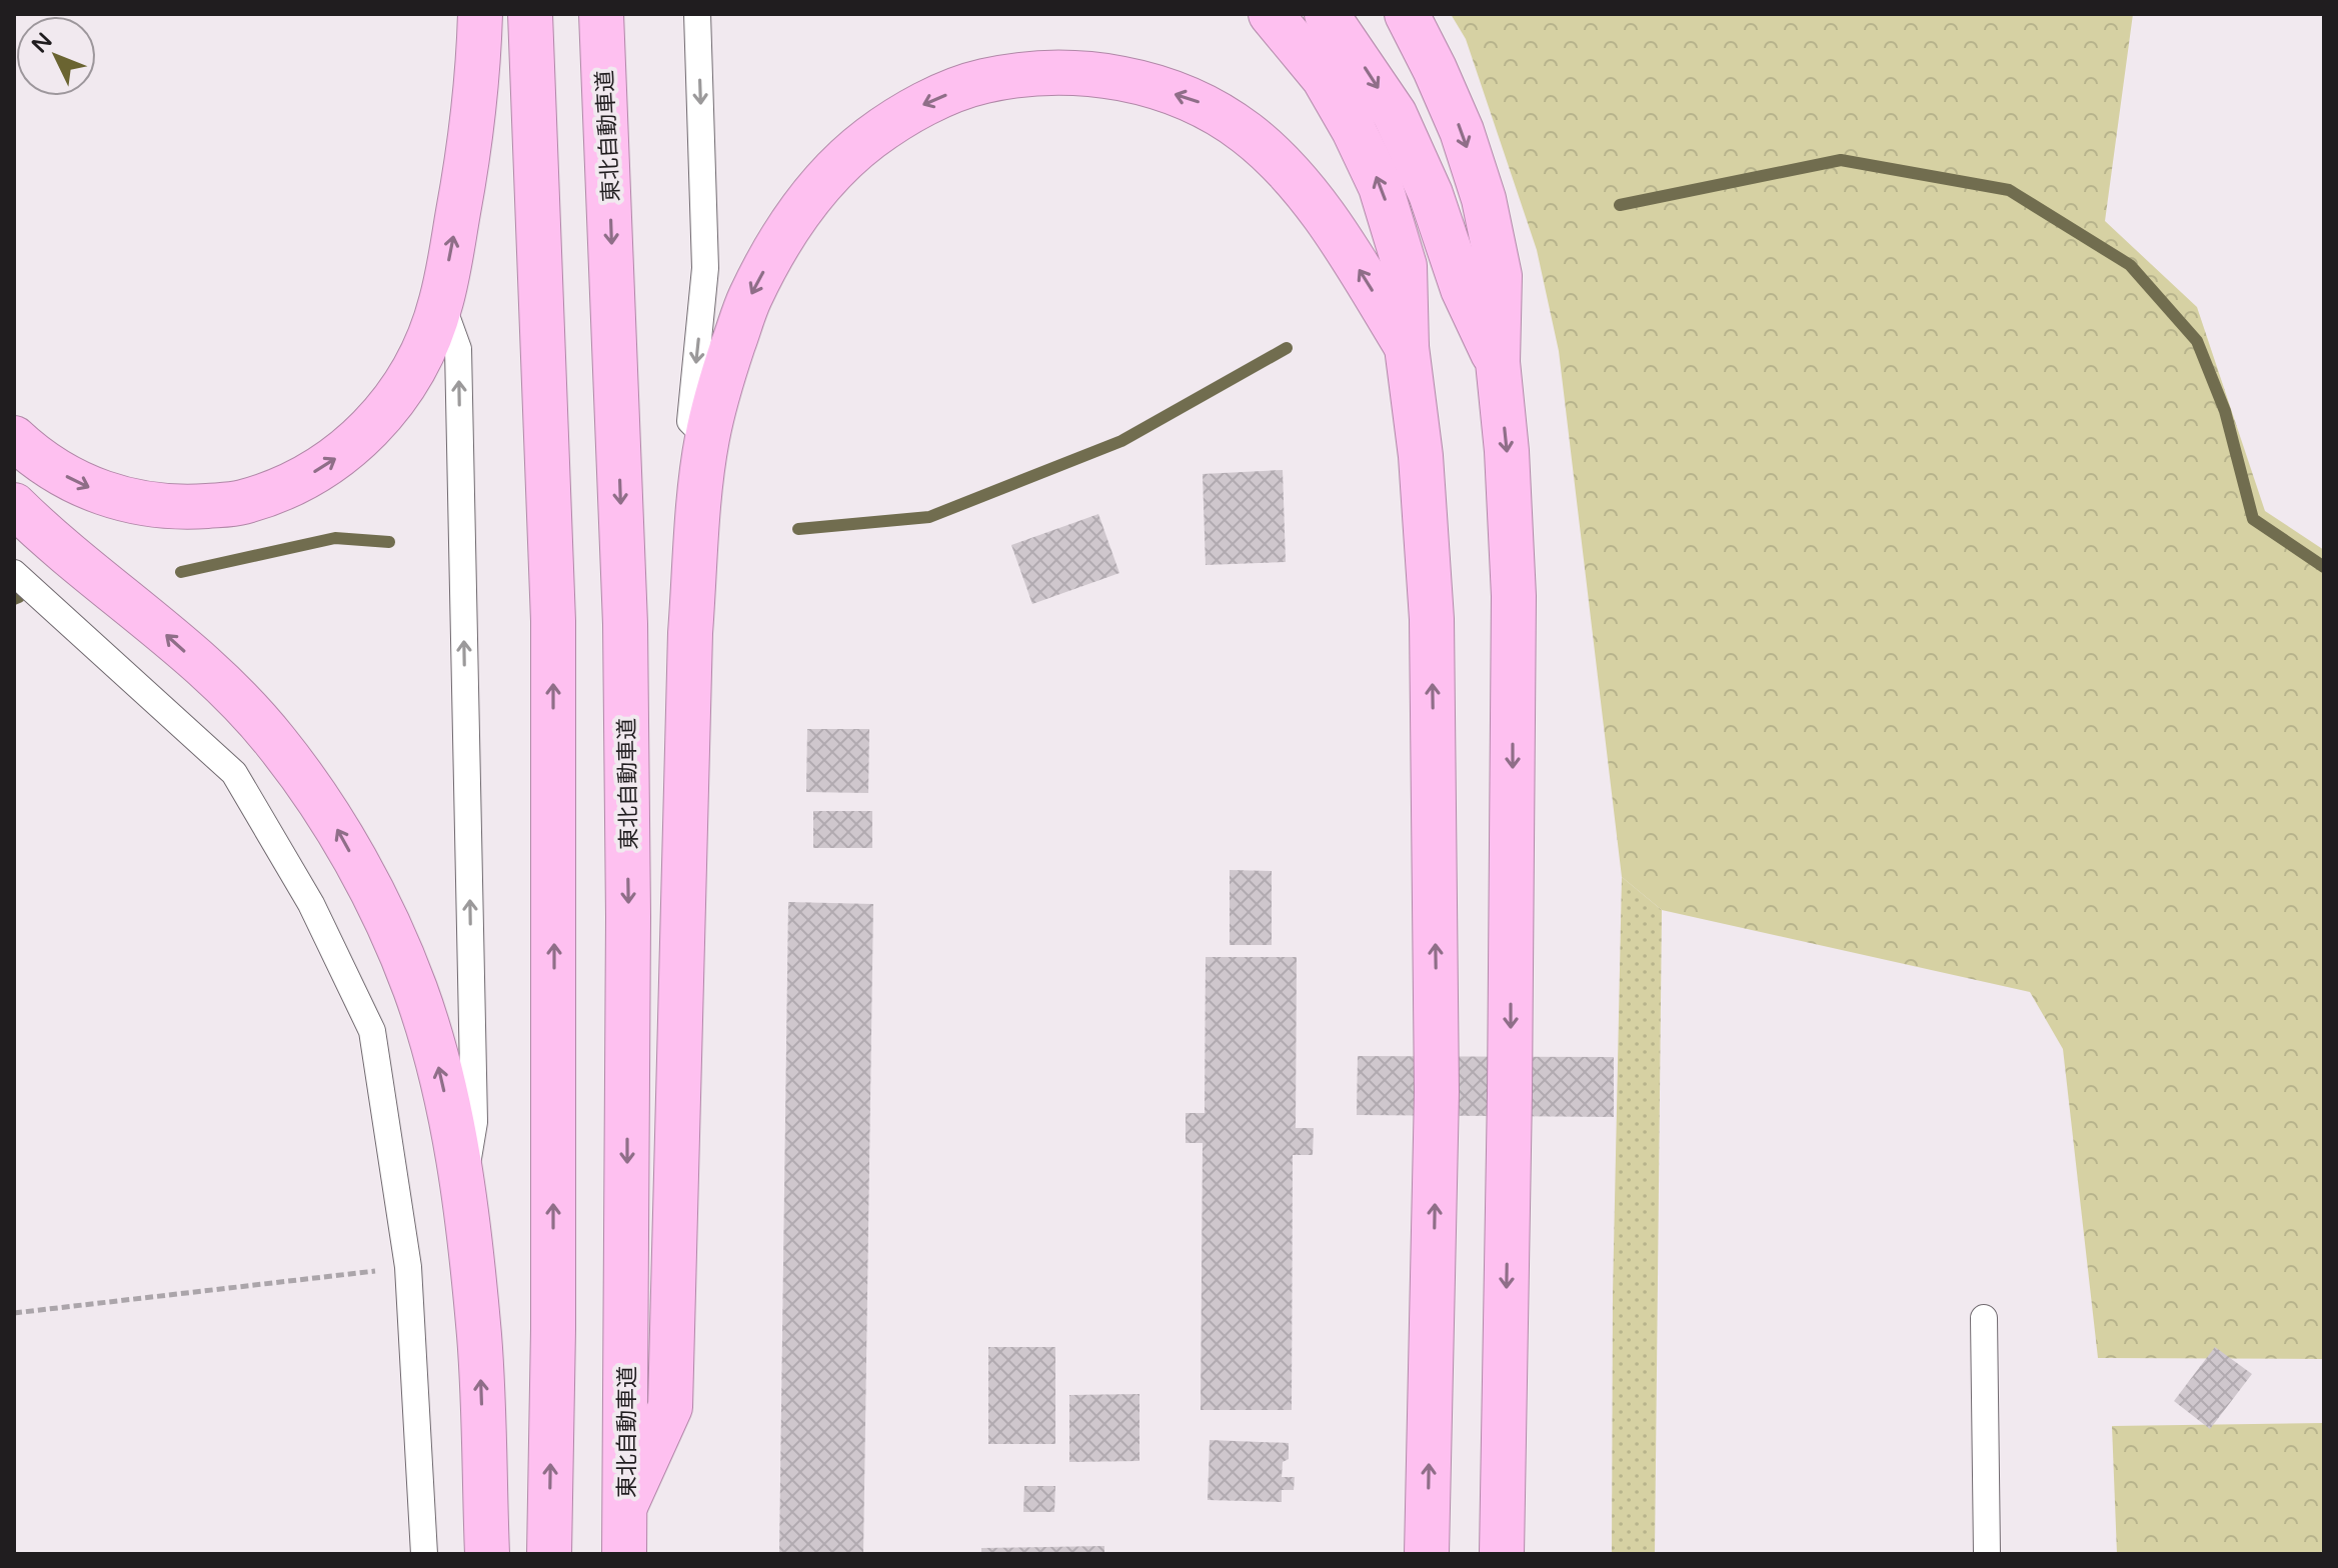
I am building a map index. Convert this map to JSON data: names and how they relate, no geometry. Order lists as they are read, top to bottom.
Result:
{
  "streets": {
    "highway": ["東北自動車道"]
  },
  "north": "top left"
}
